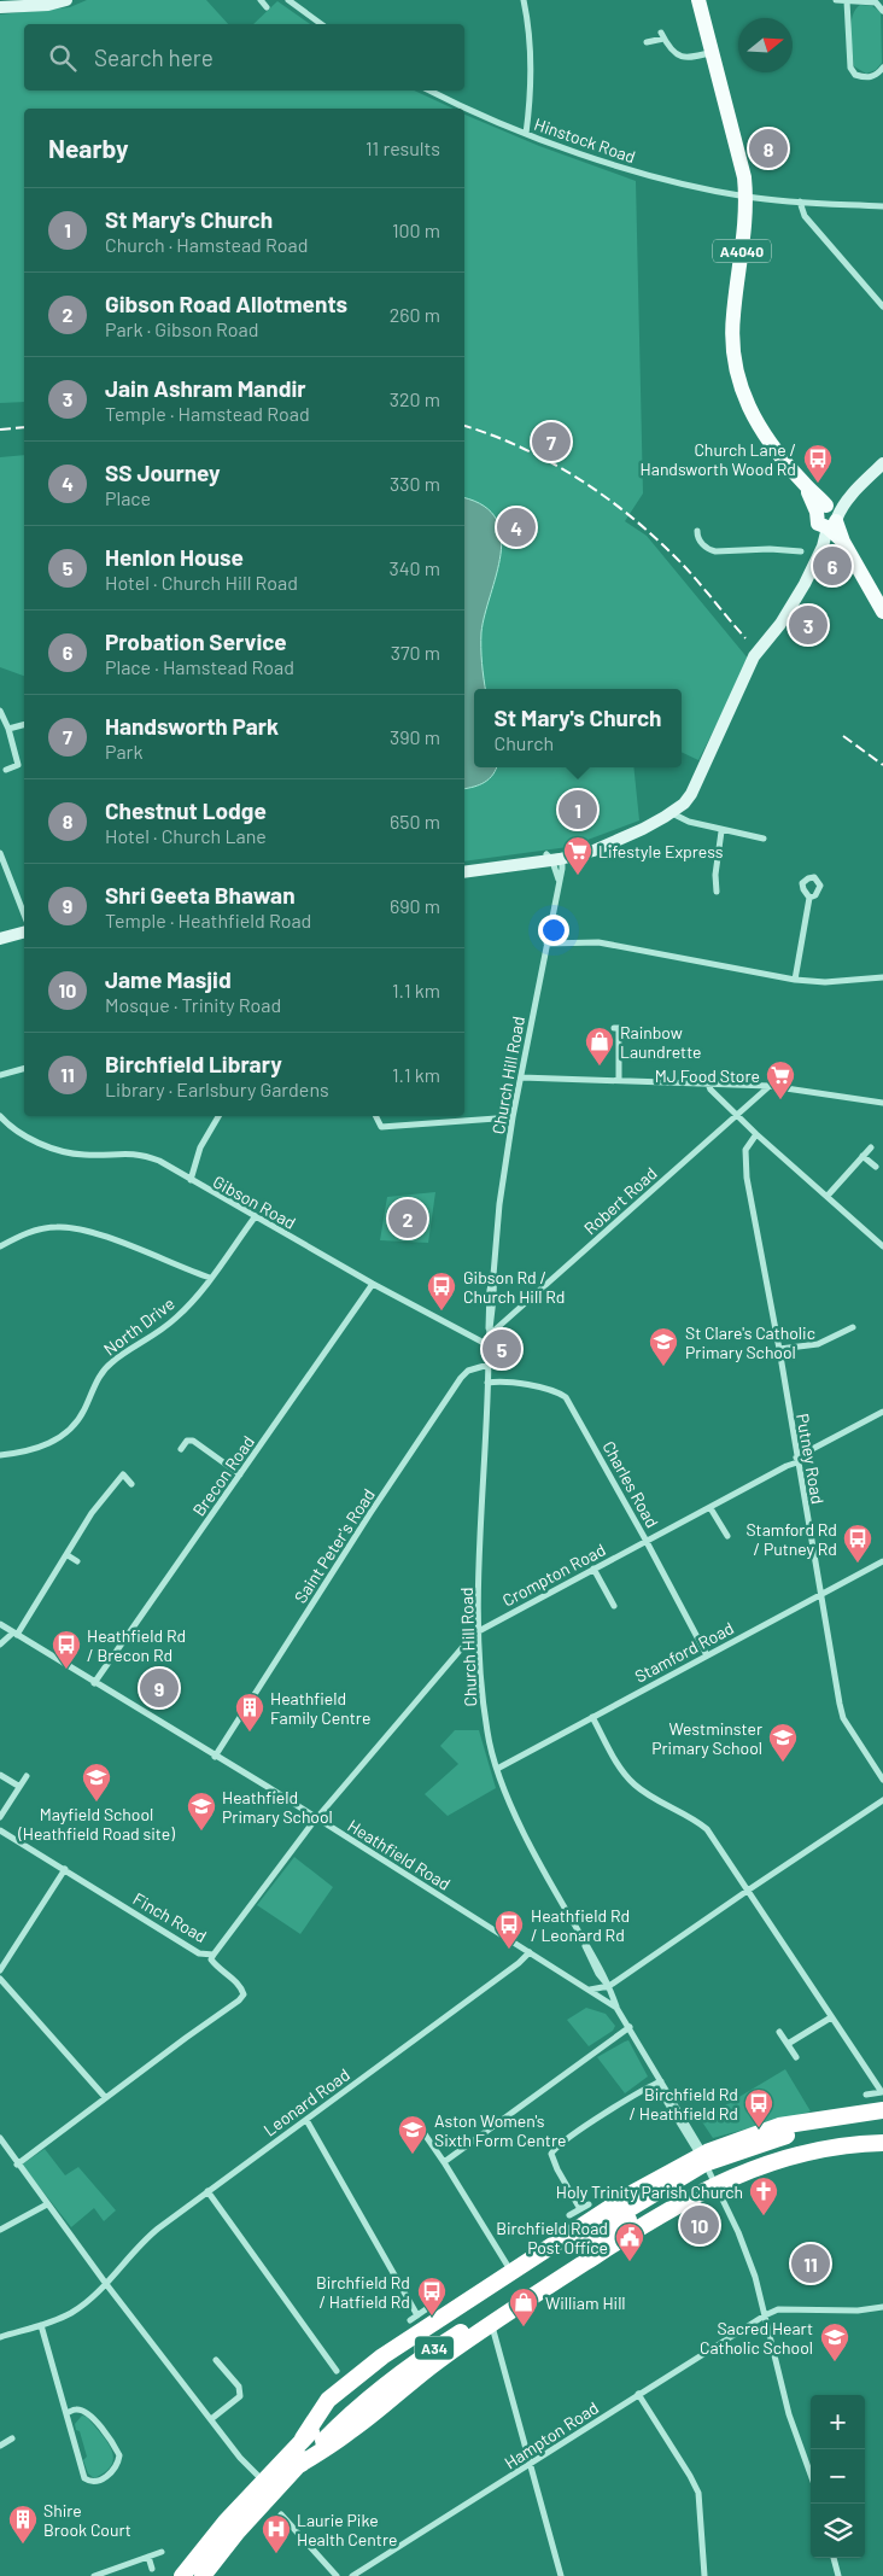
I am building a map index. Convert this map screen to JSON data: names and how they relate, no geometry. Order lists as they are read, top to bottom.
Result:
{
  "streets": {
    "highway": ["A34"],
    "main road": ["A4040"],
    "street": [
      "Hinstock Road",
      "Church Hill Road",
      "Robert Road",
      "Gibson Road",
      "North Drive",
      "Putney Road",
      "Brecon Road",
      "Charles Road",
      "Saint Peter's Road",
      "Crompton Road",
      "Stamford Road",
      "Heathfield Road",
      "Finch Road",
      "Leonard Road",
      "Hampton Road"
    ]
  },
  "crossings": [
    ["Hinstock Road", "A4040"],
    ["Church Hill Road", "Robert Road"],
    ["Church Hill Road", "Gibson Road"],
    ["Church Hill Road", "Charles Road"],
    ["Church Hill Road", "Saint Peter's Road"],
    ["Church Hill Road", "Crompton Road"],
    ["Church Hill Road", "Stamford Road"],
    ["Church Hill Road", "Heathfield Road"],
    ["Gibson Road", "North Drive"],
    ["Gibson Road", "Brecon Road"],
    ["Putney Road", "Crompton Road"],
    ["Putney Road", "Stamford Road"],
    ["Brecon Road", "Heathfield Road"],
    ["Charles Road", "Crompton Road"],
    ["Charles Road", "Stamford Road"],
    ["Saint Peter's Road", "Heathfield Road"],
    ["Crompton Road", "Heathfield Road"],
    ["Crompton Road", "Finch Road"],
    ["Heathfield Road", "Finch Road"],
    ["Heathfield Road", "Leonard Road"],
    ["Heathfield Road", "Hampton Road"]
  ],
  "places": {
    "bus stop": [
      "Church Lane / Handsworth Wood Rd",
      "Gibson Rd / Church Hill Rd",
      "Stamford Rd / Putney Rd",
      "Heathfield Rd / Brecon Rd",
      "Heathfield Rd / Leonard Rd",
      "Birchfield Rd / Heathfield Rd",
      "Birchfield Rd / Hatfield Rd"
    ],
    "supermarket": ["Lifestyle Express", "MJ Food Store"],
    "shop": ["Rainbow Laundrette", "William Hill"],
    "school or university": [
      "St Clare's Catholic Primary School",
      "Westminster Primary School",
      "Mayfield School (Heathfield Road site)",
      "Heathfield Primary School",
      "Aston Women's Sixth Form Centre",
      "Sacred Heart Catholic School"
    ],
    "building": ["Heathfield Family Centre", "Shire Brook Court"],
    "church": ["Holy Trinity Parish Church"],
    "public building": ["Birchfield Road Post Office"],
    "hospital": ["Laurie Pike Health Centre"]
  },
  "north": "right",
  "page": {
    "search": "Search here",
    "heading": ["Nearby", "11 results"],
    "pins": [
      "8",
      "7",
      "4",
      "6",
      "3",
      "1",
      "2",
      "5",
      "9",
      "10",
      "11"
    ],
    "list": [
      {
        "mark": "1",
        "name": "St Mary's Church",
        "note": "Church · Hamstead Road",
        "value": "100 m"
      },
      {
        "mark": "2",
        "name": "Gibson Road Allotments",
        "note": "Park · Gibson Road",
        "value": "260 m"
      },
      {
        "mark": "3",
        "name": "Jain Ashram Mandir",
        "note": "Temple · Hamstead Road",
        "value": "320 m"
      },
      {
        "mark": "4",
        "name": "SS Journey",
        "note": "Place",
        "value": "330 m"
      },
      {
        "mark": "5",
        "name": "Henlon House",
        "note": "Hotel · Church Hill Road",
        "value": "340 m"
      },
      {
        "mark": "6",
        "name": "Probation Service",
        "note": "Place · Hamstead Road",
        "value": "370 m"
      },
      {
        "mark": "7",
        "name": "Handsworth Park",
        "note": "Park",
        "value": "390 m"
      },
      {
        "mark": "8",
        "name": "Chestnut Lodge",
        "note": "Hotel · Church Lane",
        "value": "650 m"
      },
      {
        "mark": "9",
        "name": "Shri Geeta Bhawan",
        "note": "Temple · Heathfield Road",
        "value": "690 m"
      },
      {
        "mark": "10",
        "name": "Jame Masjid",
        "note": "Mosque · Trinity Road",
        "value": "1.1 km"
      },
      {
        "mark": "11",
        "name": "Birchfield Library",
        "note": "Library · Earlsbury Gardens",
        "value": "1.1 km"
      }
    ],
    "popup": ["St Mary's Church", "Church"],
    "map_buttons": ["+", "−"]
  }
}
